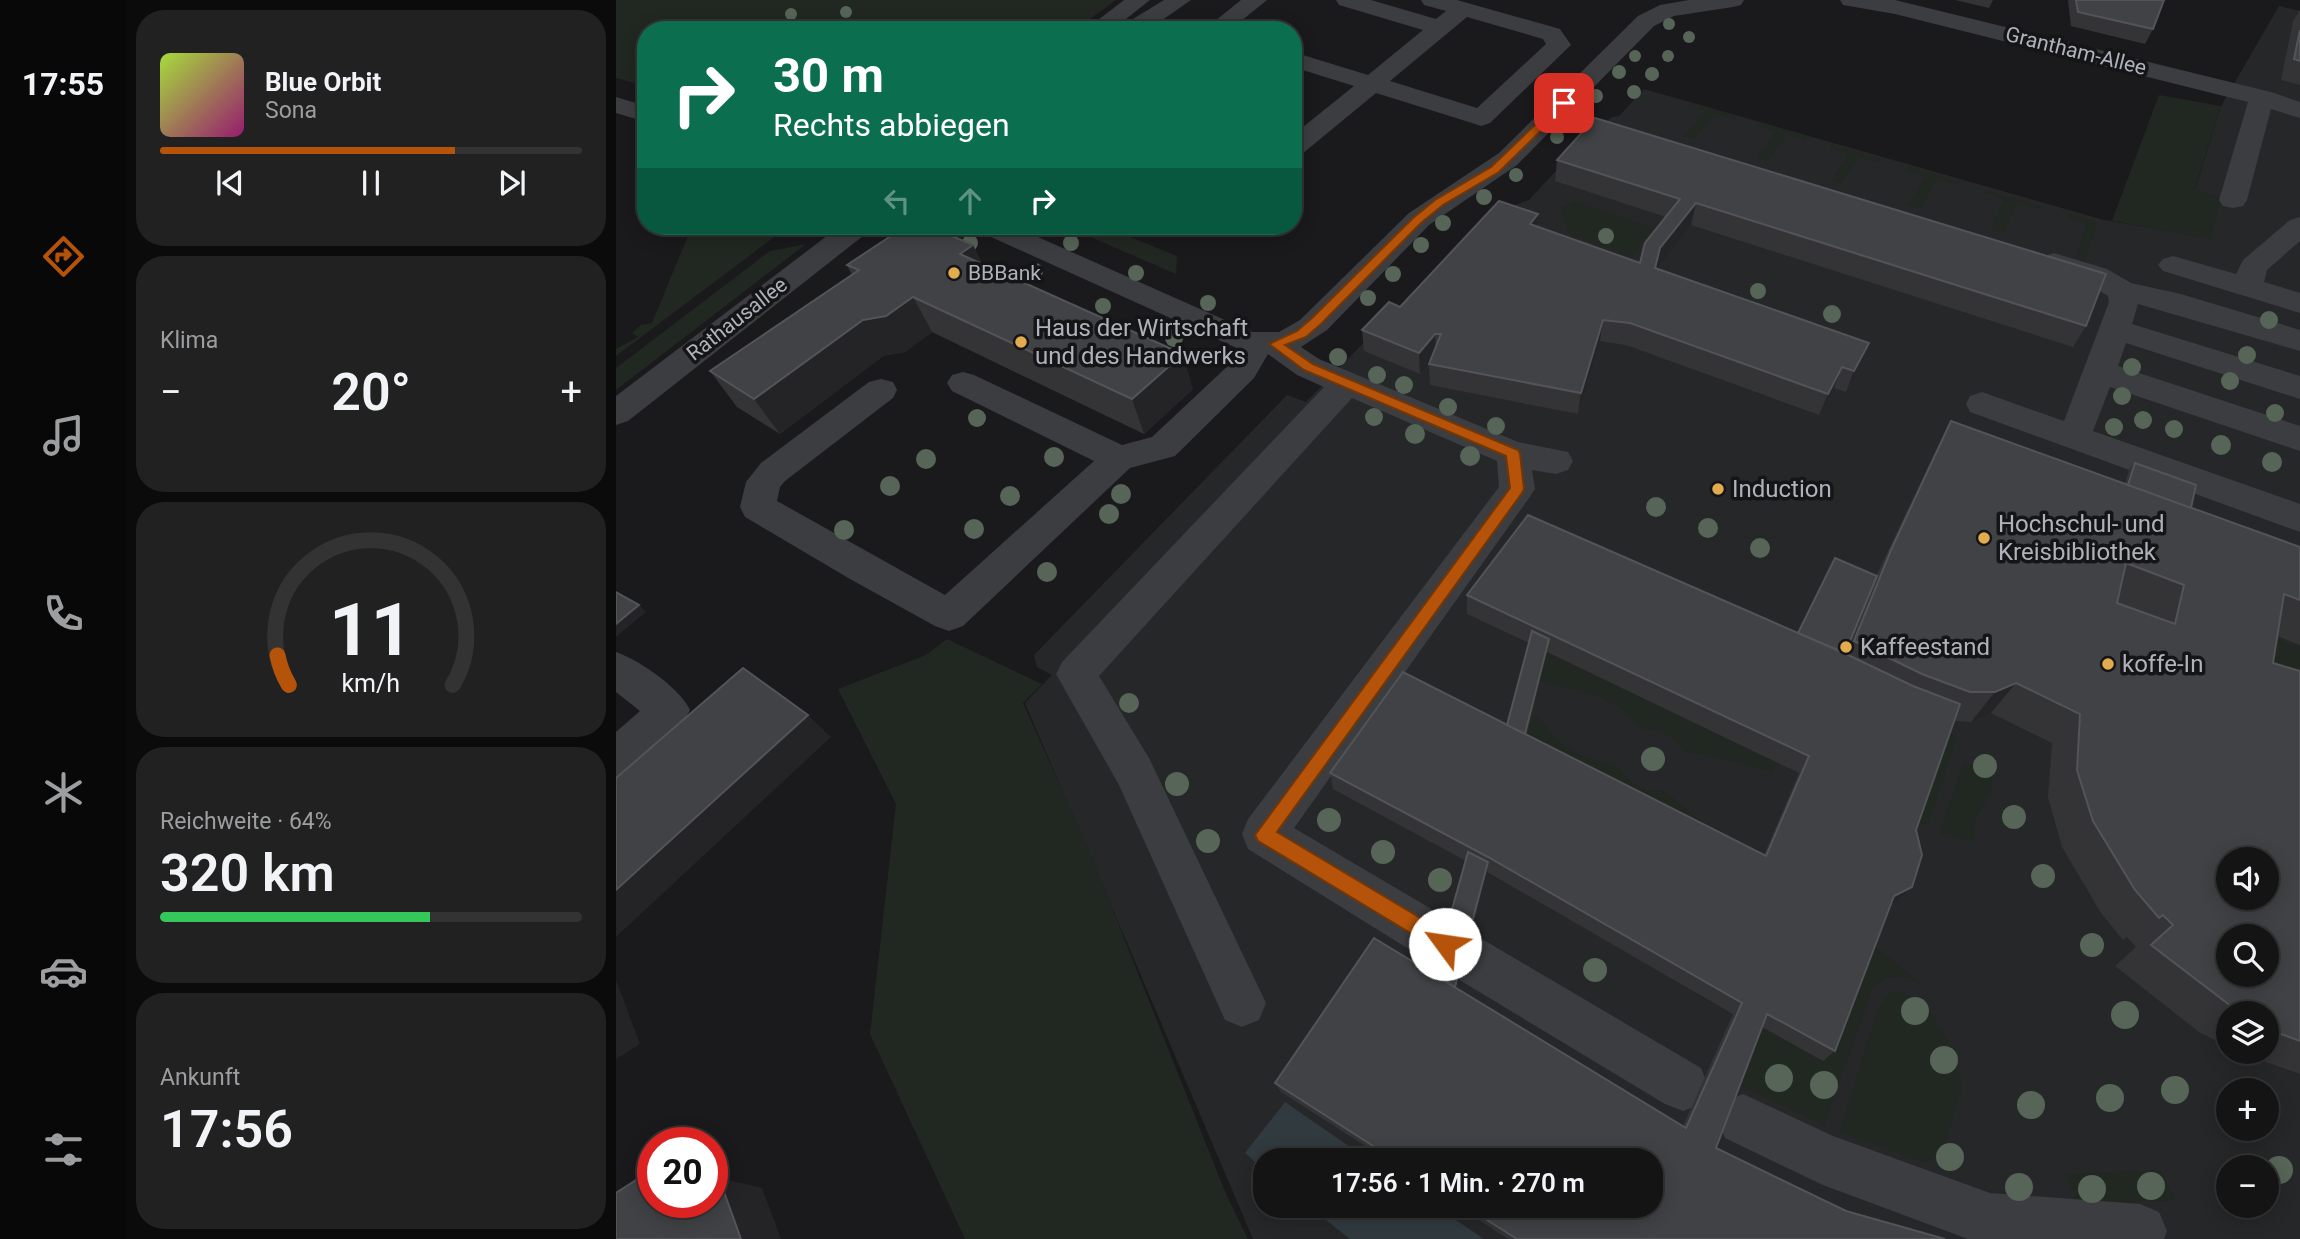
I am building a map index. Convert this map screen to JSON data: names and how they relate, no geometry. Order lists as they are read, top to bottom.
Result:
{
  "streets": {
    "street": ["Grantham-Allee", "Rathausallee"]
  },
  "places": [
    "BBBank",
    "Haus der Wirtschaft und des Handwerks",
    "Induction",
    "Hochschul- und Kreisbibliothek",
    "Kaffeestand",
    "koffe-In"
  ],
  "page": {
    "tabs": "17:55",
    "turn": ["30 m", "Rechts abbiegen"],
    "song": ["Blue Orbit", "Sona"],
    "tile": [
      "Klima",
      ["Reichweite · 64%", "320 km"],
      ["Ankunft", "17:56"]
    ],
    "heat": ["−", "20°", "+"],
    "map_buttons": ["+", "−"],
    "limit": "20",
    "trip": "17:56 · 1 Min. · 270 m",
    "gauge": ["11", "km/h"]
  }
}
